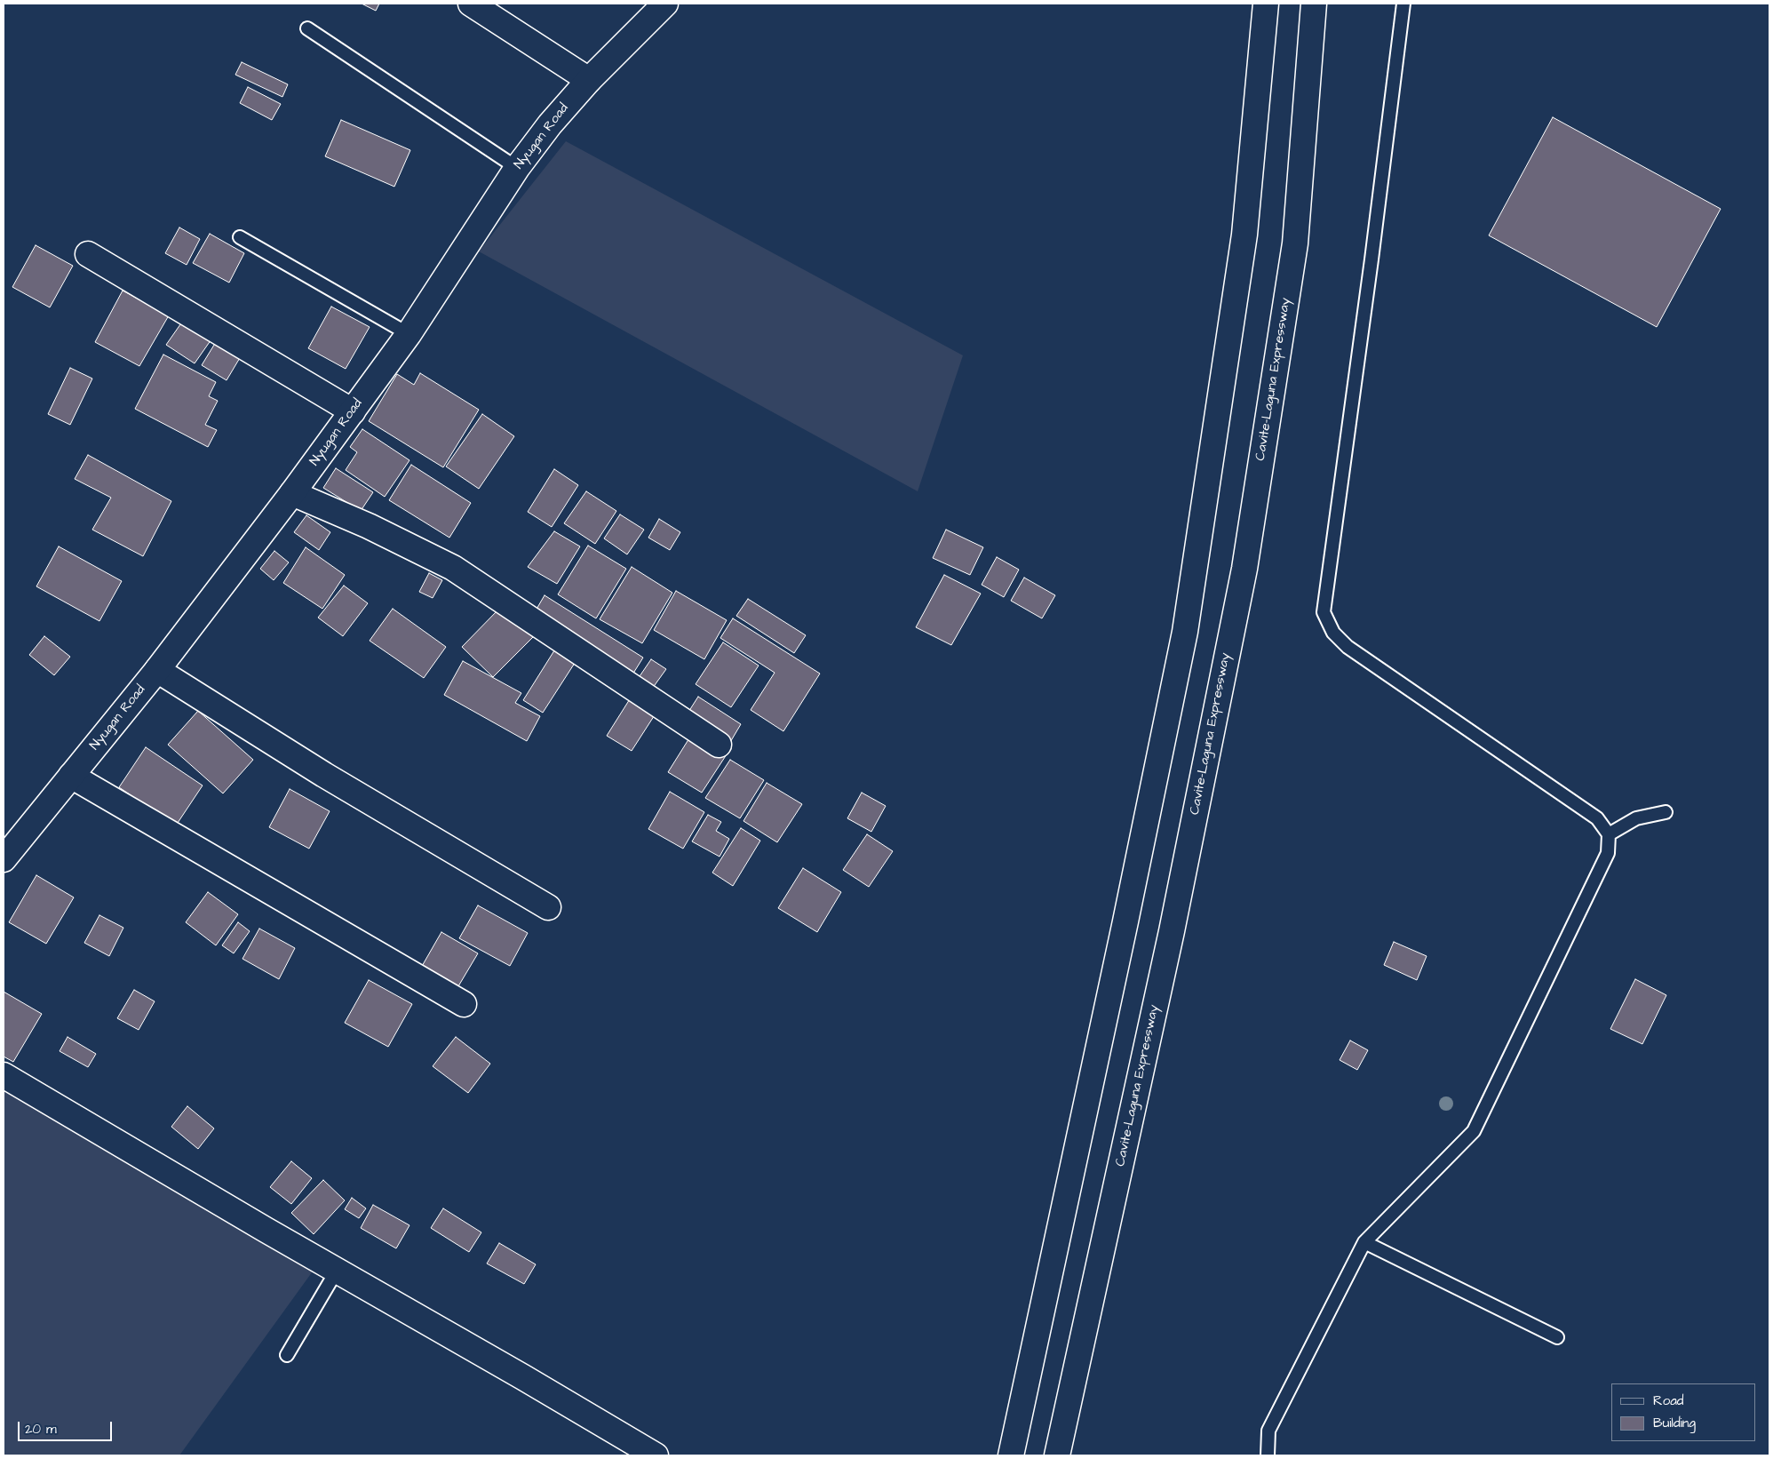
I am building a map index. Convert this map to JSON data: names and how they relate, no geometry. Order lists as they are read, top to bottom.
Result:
{
  "streets": {
    "main road": ["Nyugan Road", "Cavite–Laguna Expressway"]
  },
  "legend": ["Road", "Building"],
  "scale_bar": "20 m"
}
